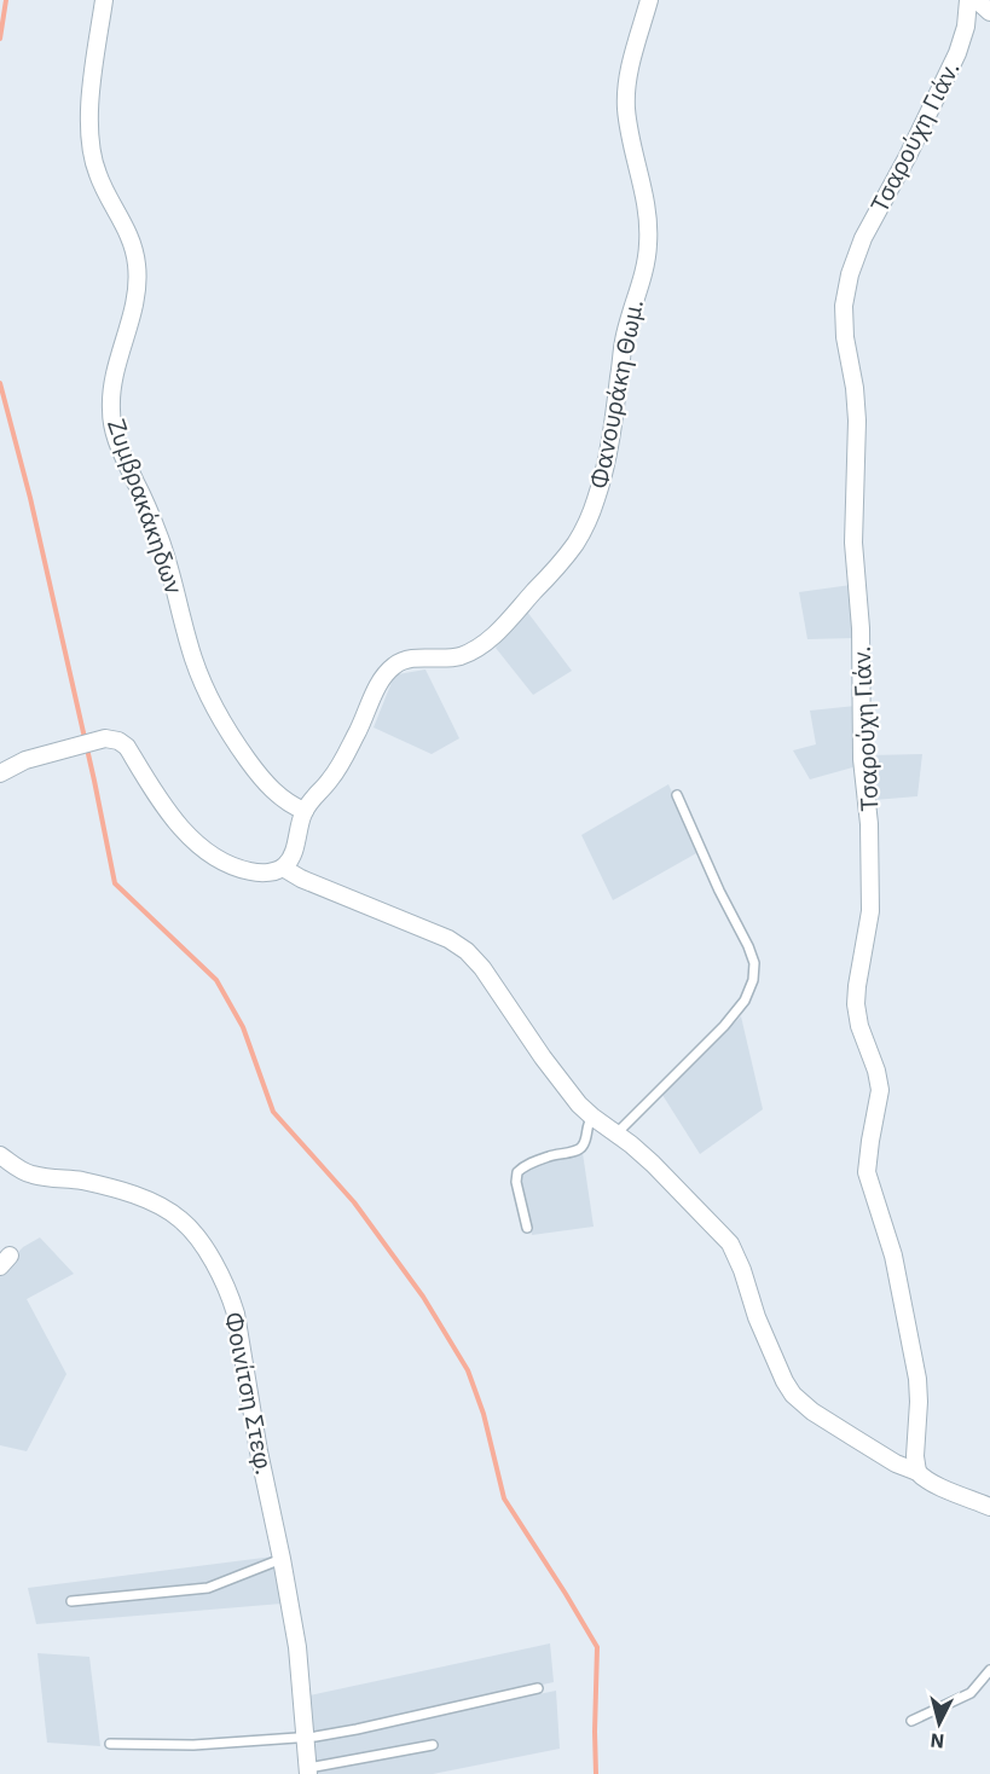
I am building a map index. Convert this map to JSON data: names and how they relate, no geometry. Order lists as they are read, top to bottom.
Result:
{
  "streets": {
    "street": [
      "Τσαρούχη Γιάν.",
      "Φανουράκη Θωμ.",
      "Ζυμβρακάκηδων",
      "Φοινίτση Στεφ."
    ]
  },
  "crossings": [
    ["Φανουράκη Θωμ.", "Ζυμβρακάκηδων"]
  ],
  "north": "bottom"
}
